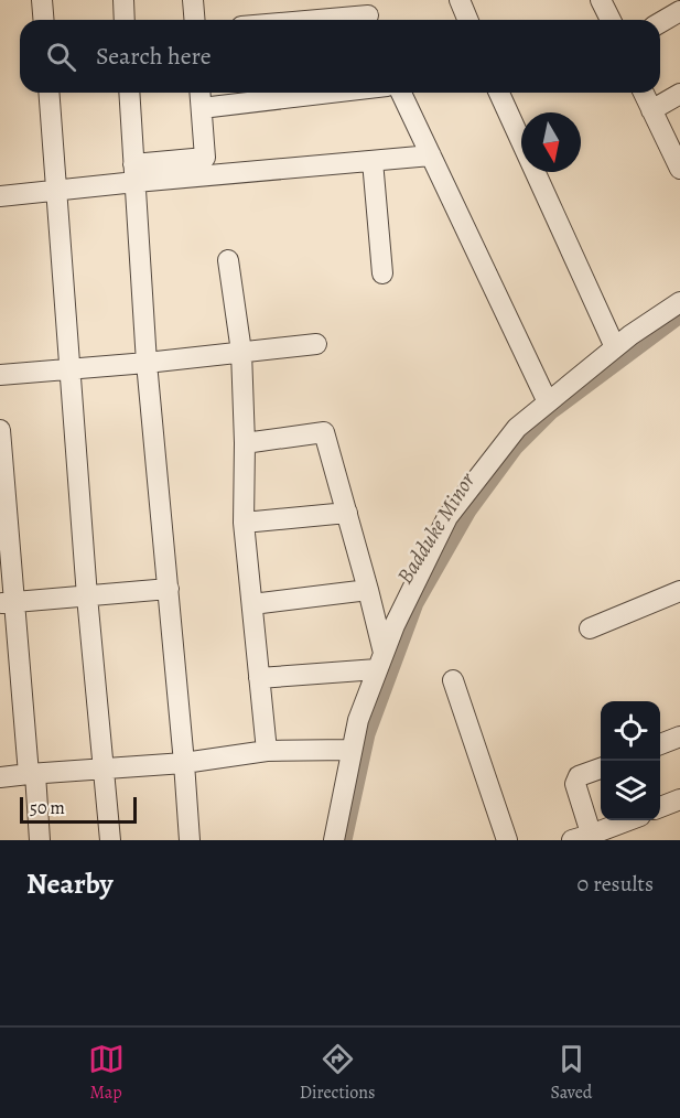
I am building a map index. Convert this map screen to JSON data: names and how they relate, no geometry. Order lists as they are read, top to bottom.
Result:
{
  "water": ["Badduke Minor"],
  "scale_bar": "50 m",
  "north": "bottom",
  "page": {
    "search": "Search here",
    "scale": "50 m",
    "heading": ["Nearby", "0 results"],
    "nav": ["Map", "Directions", "Saved"]
  }
}
